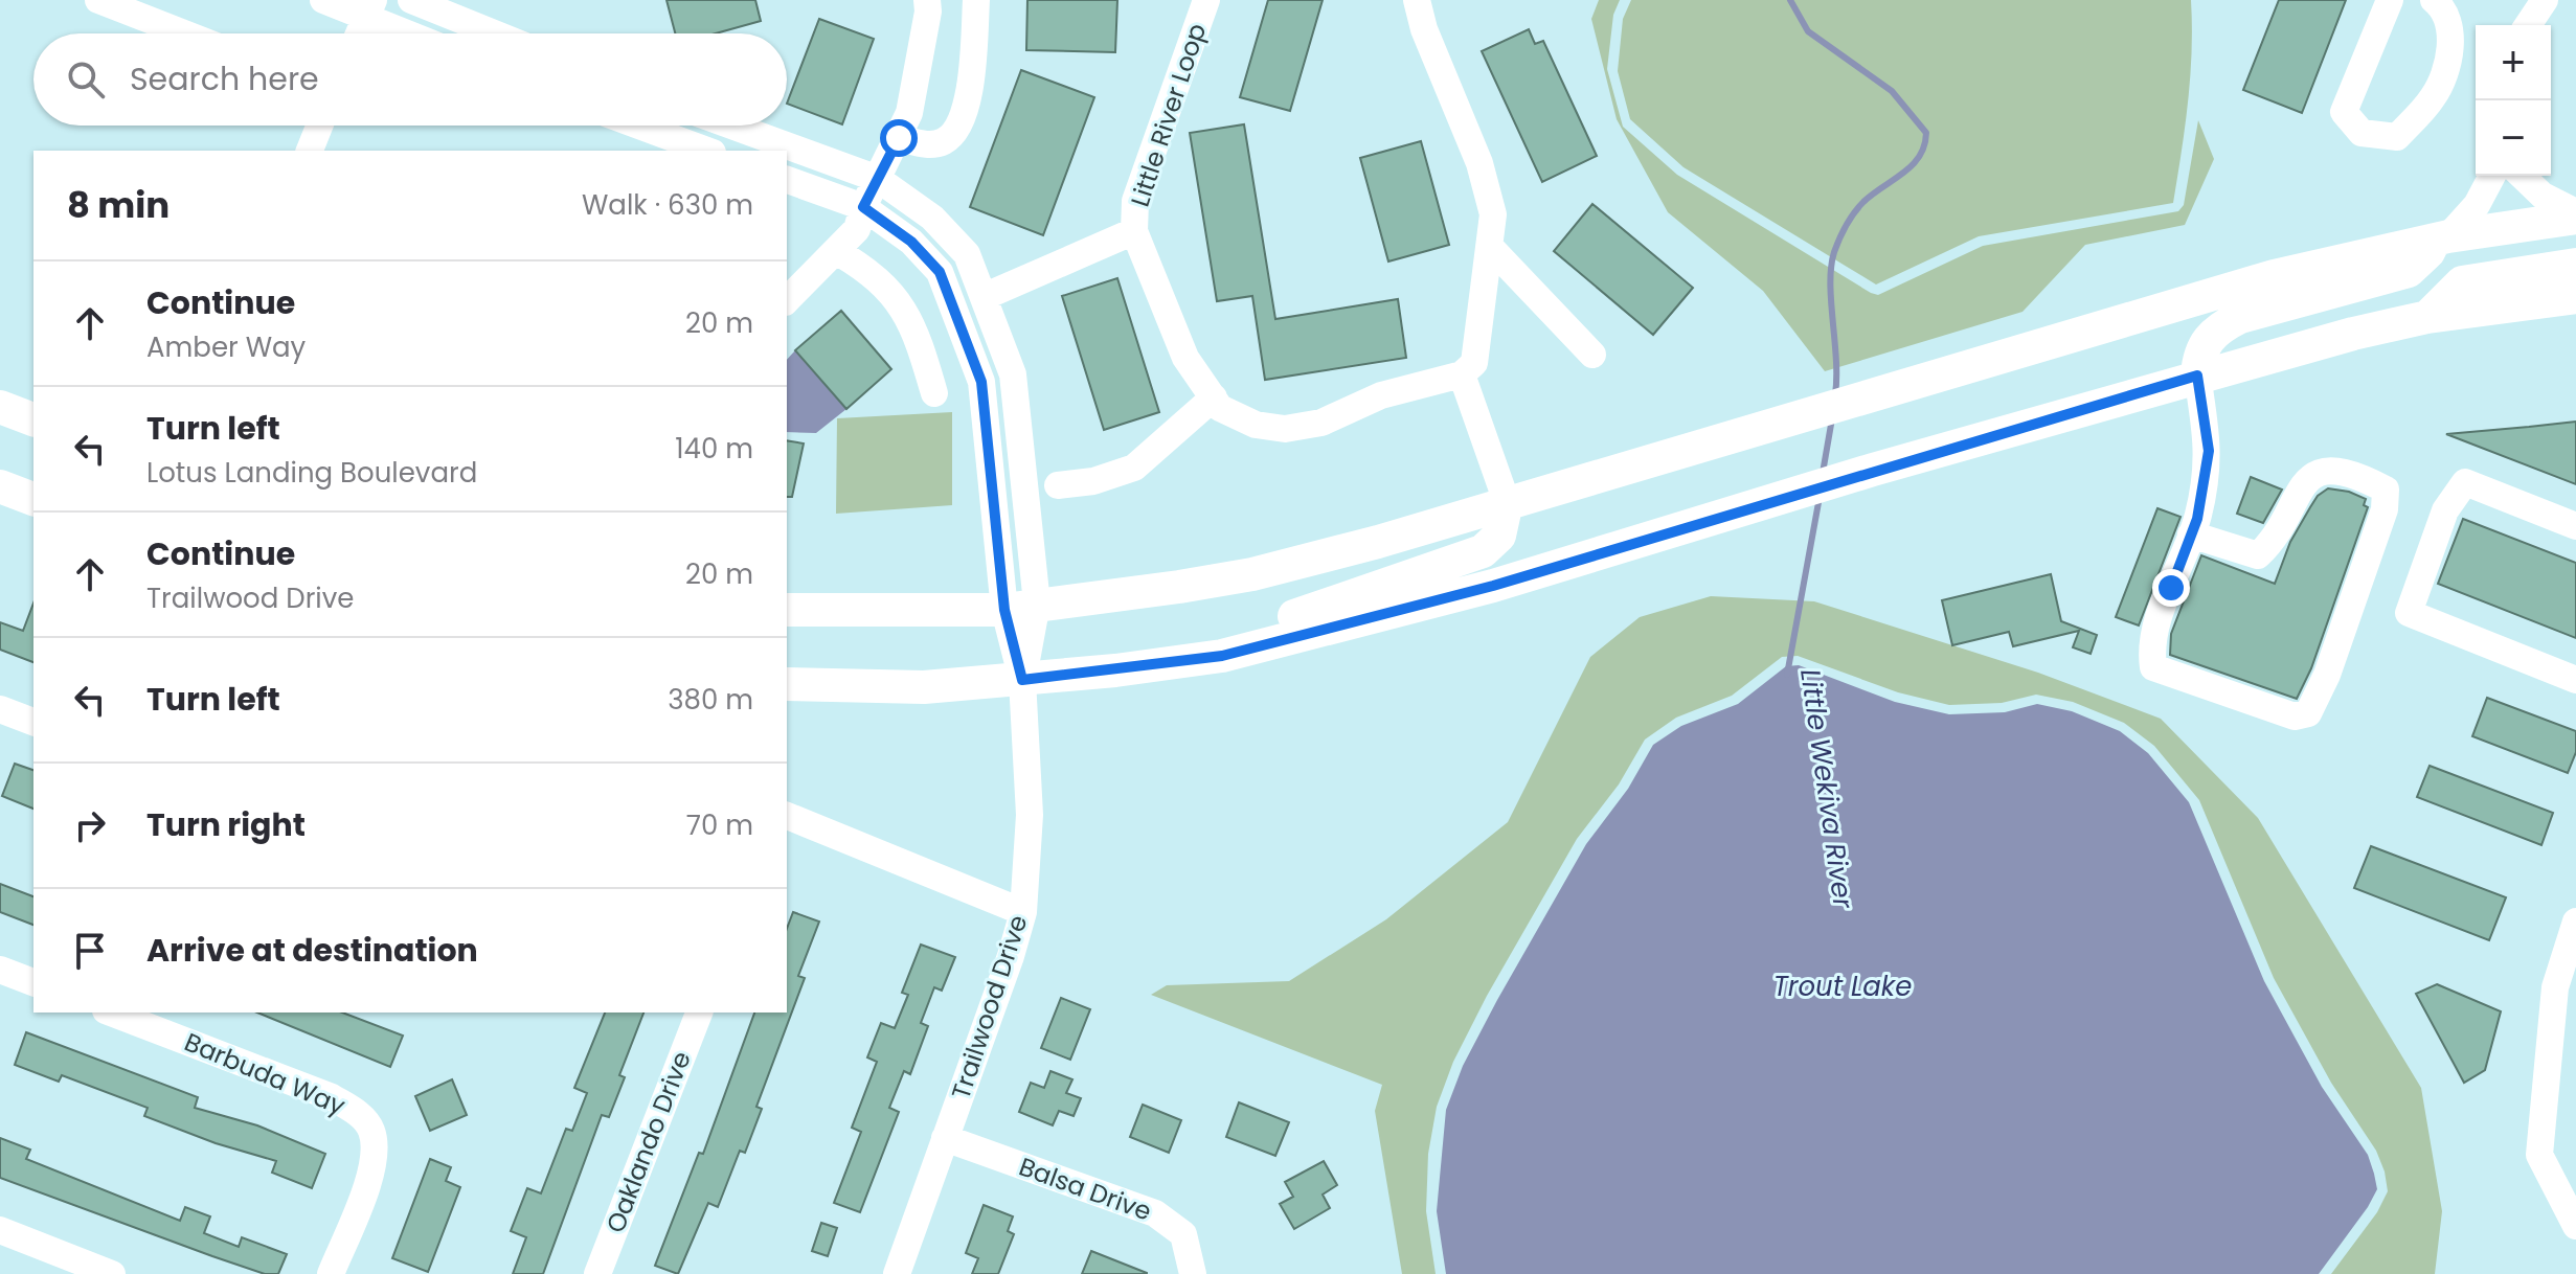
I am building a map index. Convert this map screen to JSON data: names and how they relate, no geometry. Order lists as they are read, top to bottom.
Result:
{
  "streets": {
    "street": [
      "Little River Loop",
      "Trailwood Drive",
      "Barbuda Way",
      "Oaklando Drive",
      "Balsa Drive"
    ]
  },
  "crossings": [
    ["Trailwood Drive", "Balsa Drive"]
  ],
  "water": ["Little Wekiva River", "Trout Lake"],
  "page": {
    "map_buttons": ["+", "−"],
    "search": "Search here",
    "heading": ["8 min", "Walk · 630 m"],
    "list": [
      ["Continue", "Amber Way", "20 m"],
      ["Turn left", "Lotus Landing Boulevard", "140 m"],
      ["Continue", "Trailwood Drive", "20 m"],
      ["Turn left", "380 m"],
      ["Turn right", "70 m"],
      "Arrive at destination"
    ]
  }
}
